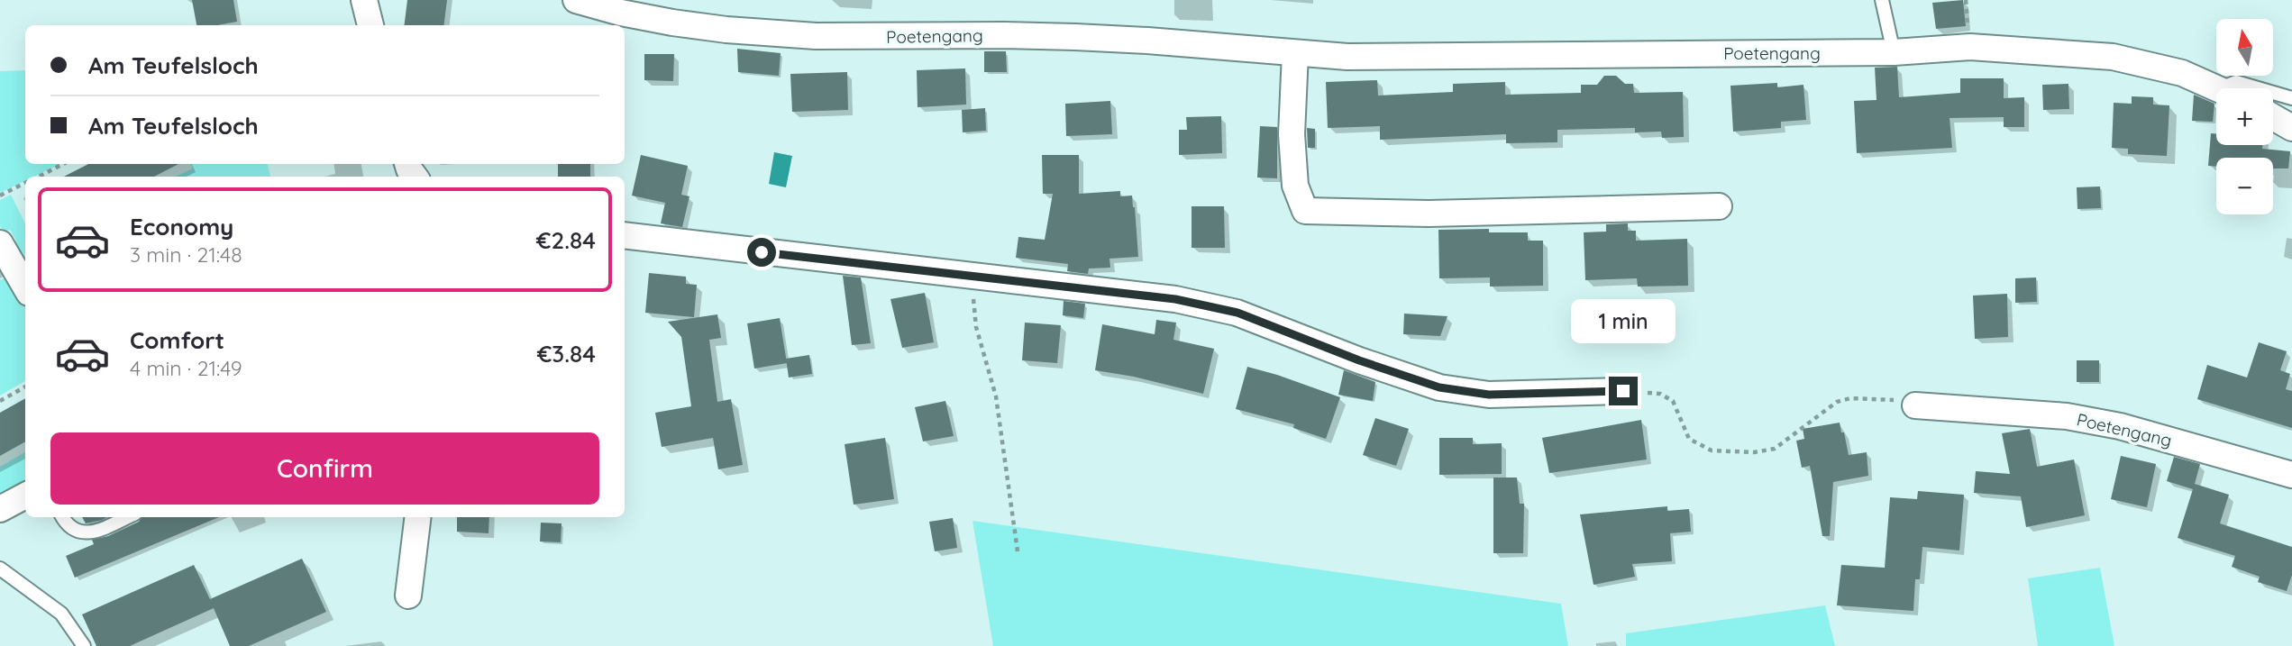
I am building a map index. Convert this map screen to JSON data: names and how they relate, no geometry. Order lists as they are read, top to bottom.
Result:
{
  "streets": {
    "street": ["Poetengang"]
  },
  "north": "top",
  "page": {
    "map_buttons": ["+", "−"],
    "banner": ["Am Teufelsloch", "Am Teufelsloch"],
    "list": [
      {
        "name": "Economy",
        "note": "3 min · 21:48",
        "value": "€2.84"
      },
      {
        "name": "Comfort",
        "note": "4 min · 21:49",
        "value": "€3.84"
      }
    ],
    "bubble": "1 min",
    "buttons": "Confirm"
  }
}
